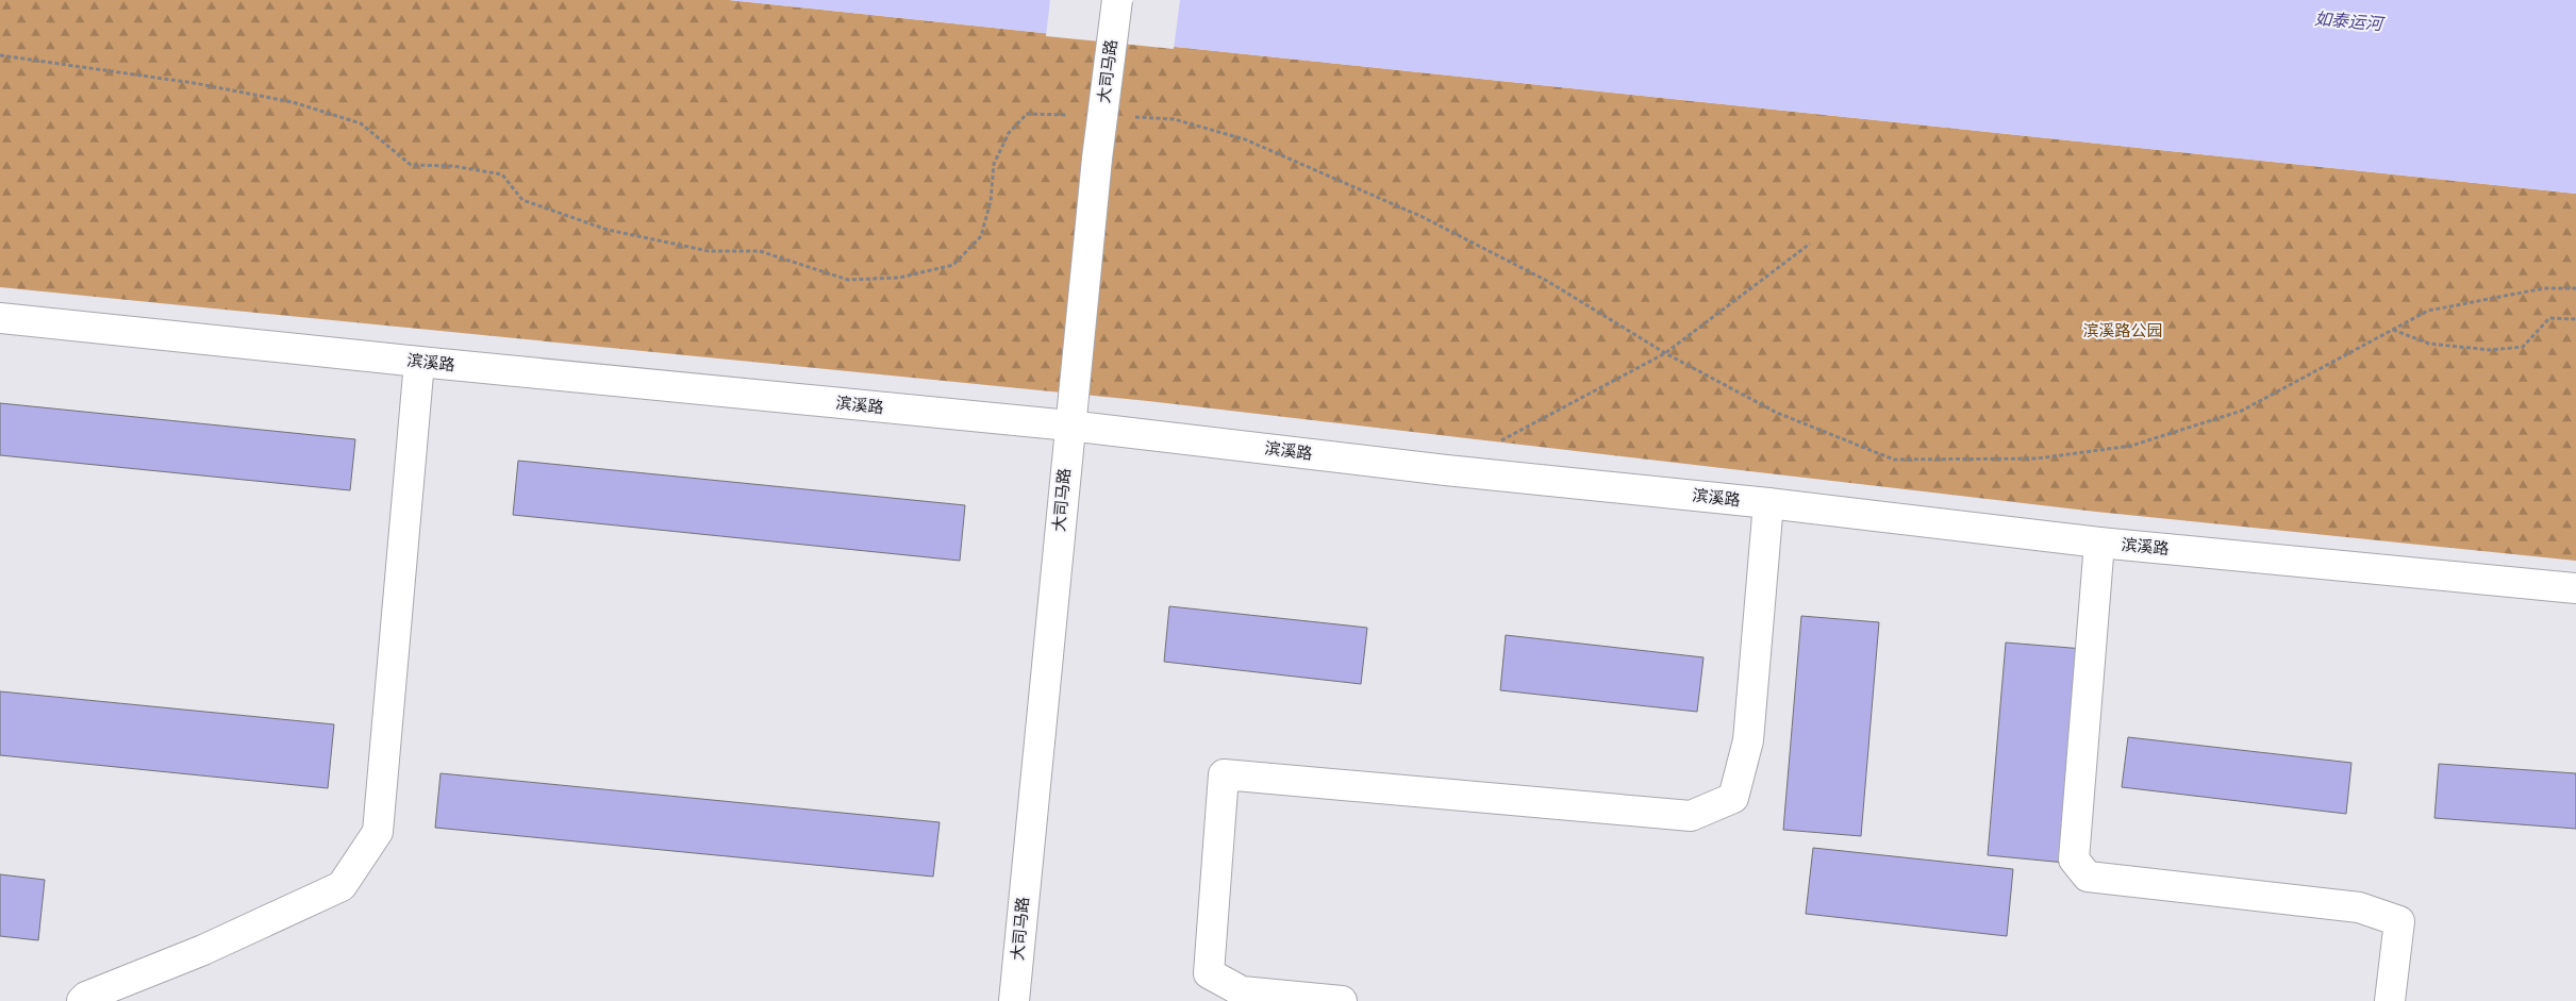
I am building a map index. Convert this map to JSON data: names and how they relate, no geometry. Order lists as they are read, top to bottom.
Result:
{
  "streets": {
    "street": ["大司马路", "滨溪路"]
  },
  "crossings": [
    ["大司马路", "滨溪路"]
  ],
  "water": ["如泰运河"],
  "parks": ["滨溪路公园"]
}
